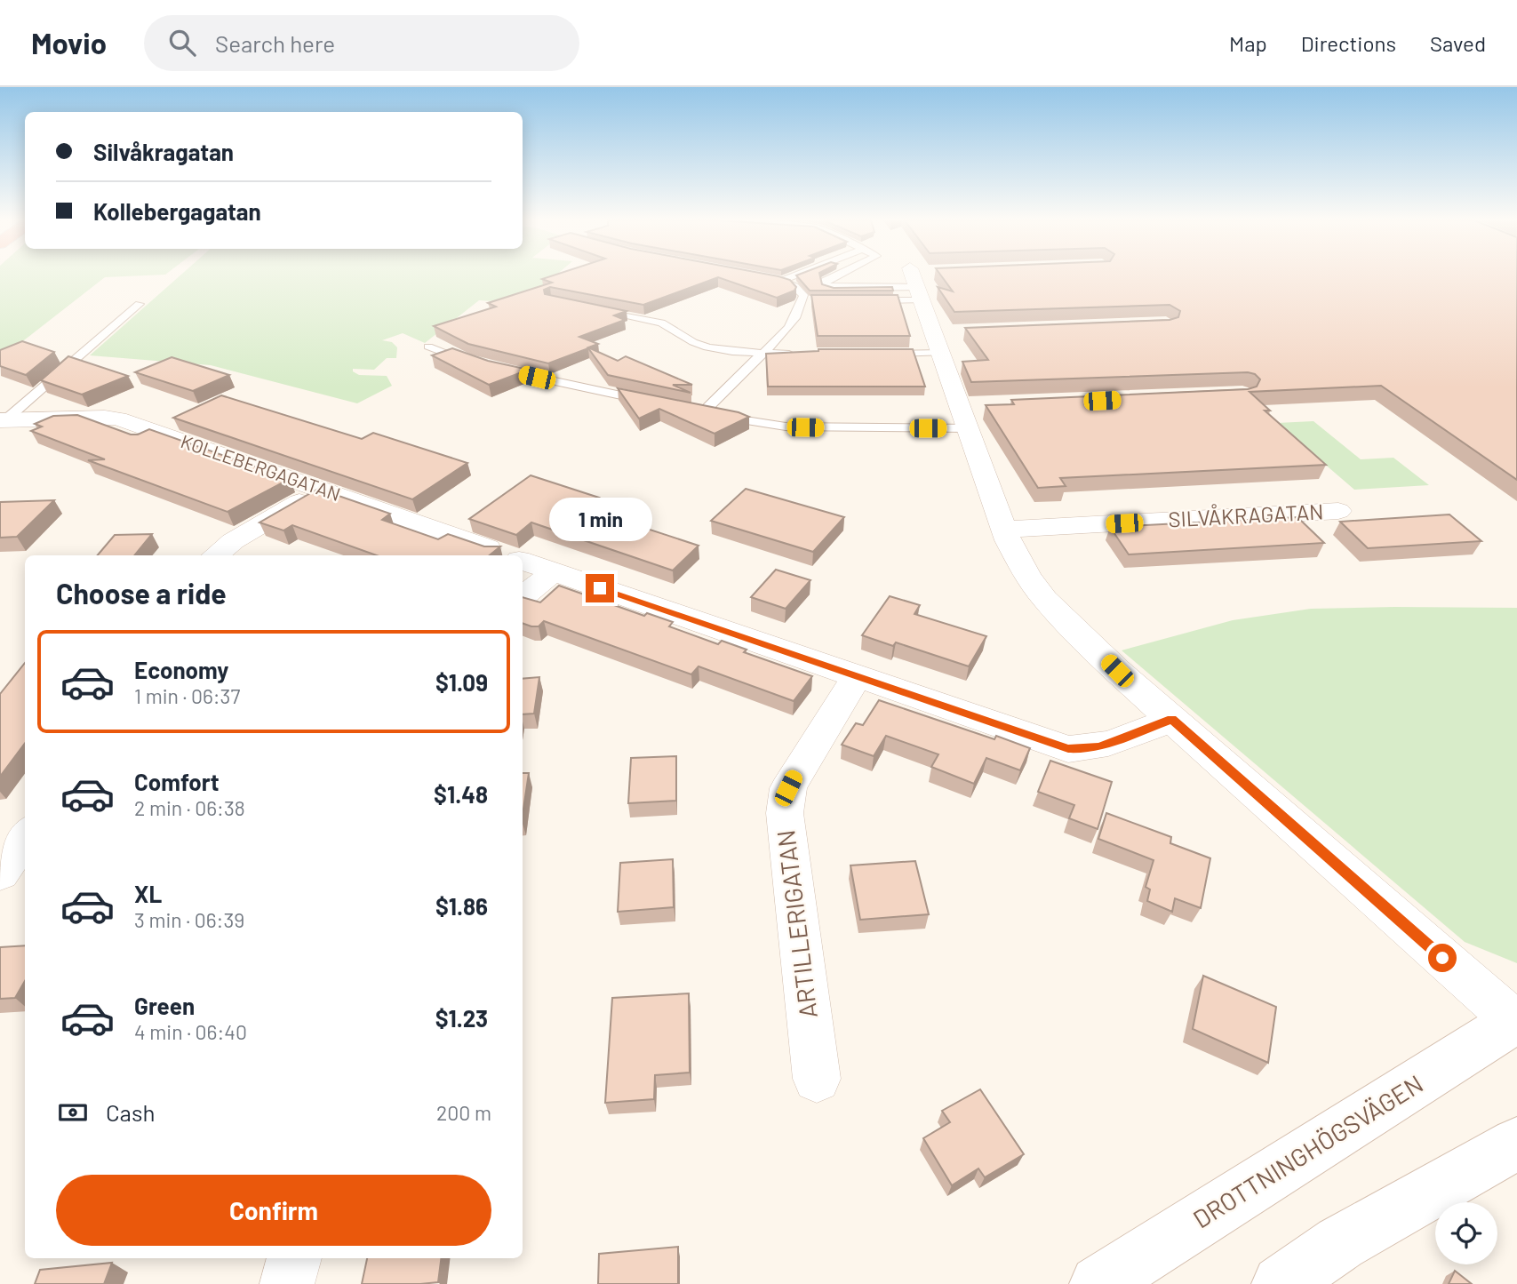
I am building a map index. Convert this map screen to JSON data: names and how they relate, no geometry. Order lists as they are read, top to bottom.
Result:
{
  "streets": {
    "street": [
      "KOLLEBERGAGATAN",
      "SILVÅKRAGATAN",
      "ARTILLERIGATAN",
      "DROTTNINGHÖGSVÄGEN"
    ]
  },
  "page": {
    "header": "Movio",
    "search": "Search here",
    "nav": ["Map", "Directions", "Saved"],
    "banner": ["Silvåkragatan", "Kollebergagatan"],
    "bubble": "1 min",
    "heading": "Choose a ride",
    "list": [
      {
        "name": "Economy",
        "note": "1 min · 06:37",
        "value": "$1.09"
      },
      {
        "name": "Comfort",
        "note": "2 min · 06:38",
        "value": "$1.48"
      },
      {
        "name": "XL",
        "note": "3 min · 06:39",
        "value": "$1.86"
      },
      {
        "name": "Green",
        "note": "4 min · 06:40",
        "value": "$1.23"
      }
    ],
    "pay": ["Cash", "200 m"],
    "buttons": "Confirm"
  }
}
